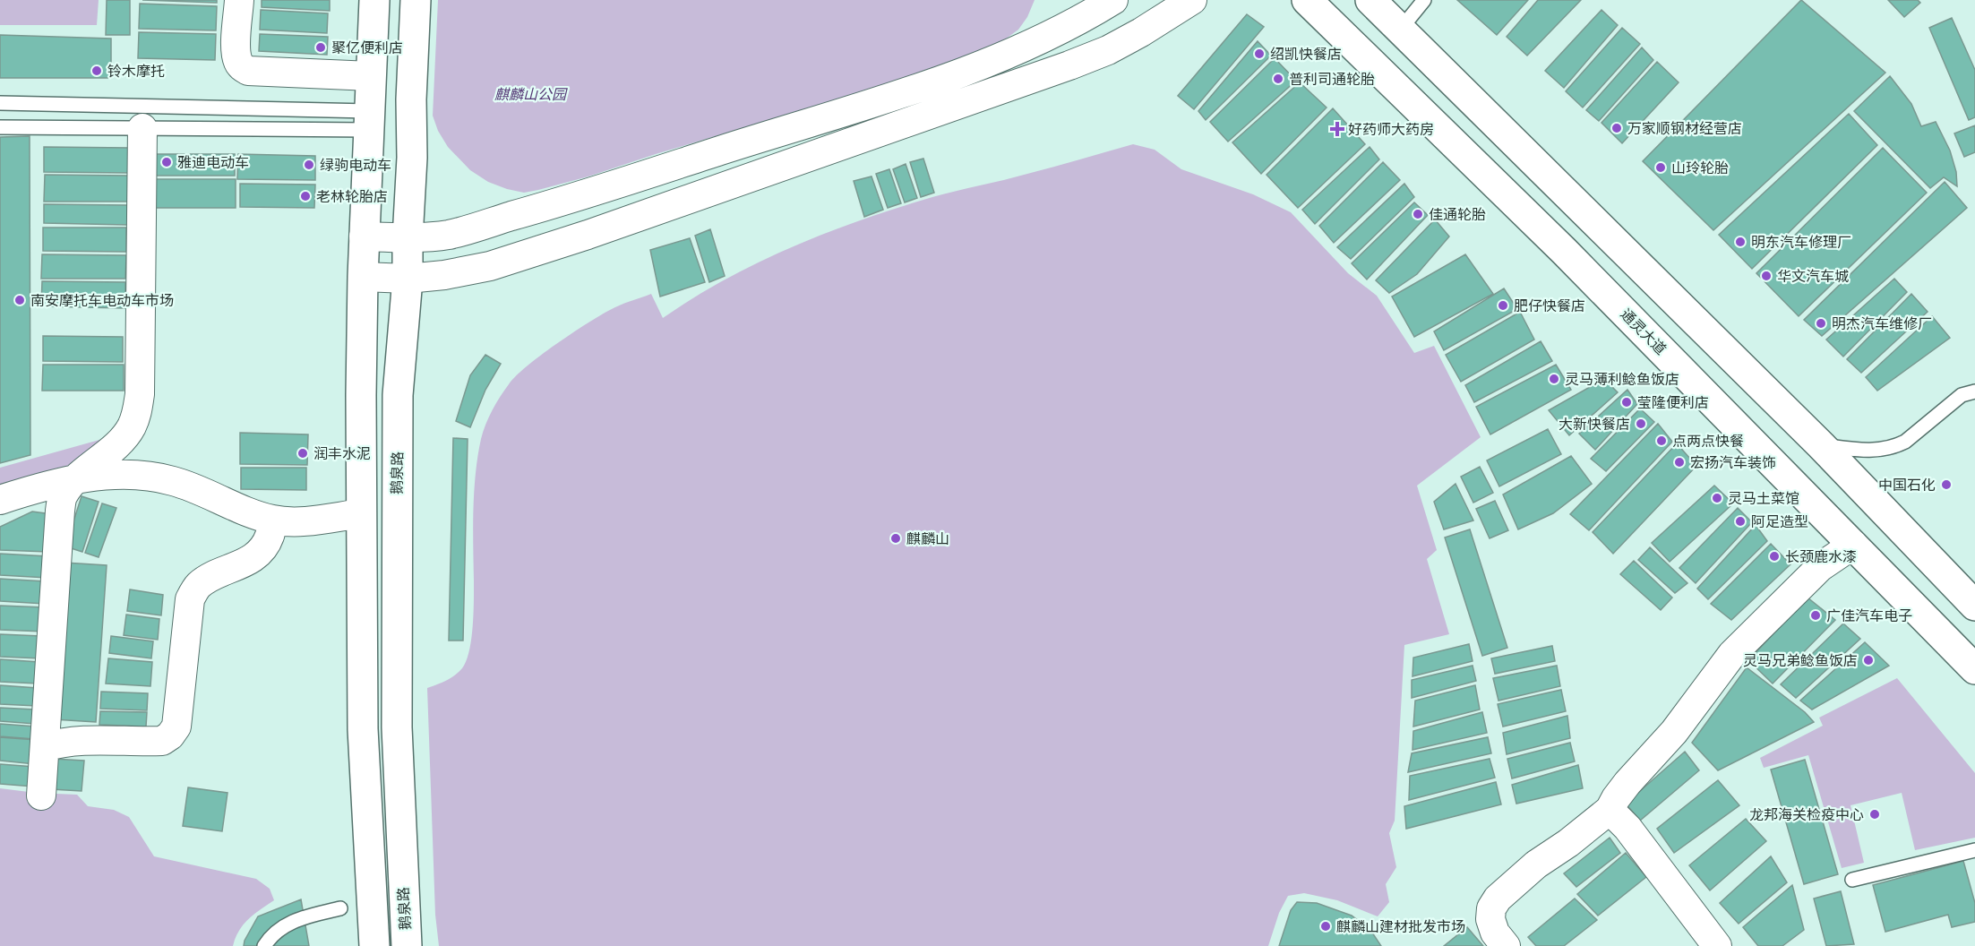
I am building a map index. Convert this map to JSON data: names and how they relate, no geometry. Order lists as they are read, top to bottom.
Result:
{
  "streets": {
    "main road": ["通灵大道", "鹅泉路"]
  },
  "parks": ["麒麟山公园"],
  "places": {
    "other": [
      "聚亿便利店",
      "绍凯快餐店",
      "铃木摩托",
      "普利司通轮胎",
      "万家顺钢材经营店",
      "雅迪电动车",
      "绿驹电动车",
      "山玲轮胎",
      "老林轮胎店",
      "佳通轮胎",
      "明东汽车修理厂",
      "华文汽车城",
      "南安摩托车电动车市场",
      "肥仔快餐店",
      "明杰汽车维修厂",
      "灵马薄利鲶鱼饭店",
      "莹隆便利店",
      "大新快餐店",
      "点两点快餐",
      "润丰水泥",
      "宏扬汽车装饰",
      "中国石化",
      "灵马土菜馆",
      "阿足造型",
      "麒麟山",
      "长颈鹿水漆",
      "广佳汽车电子",
      "灵马兄弟鲶鱼饭店",
      "龙邦海关检疫中心",
      "麒麟山建材批发市场"
    ],
    "health": ["好药师大药房"]
  }
}
